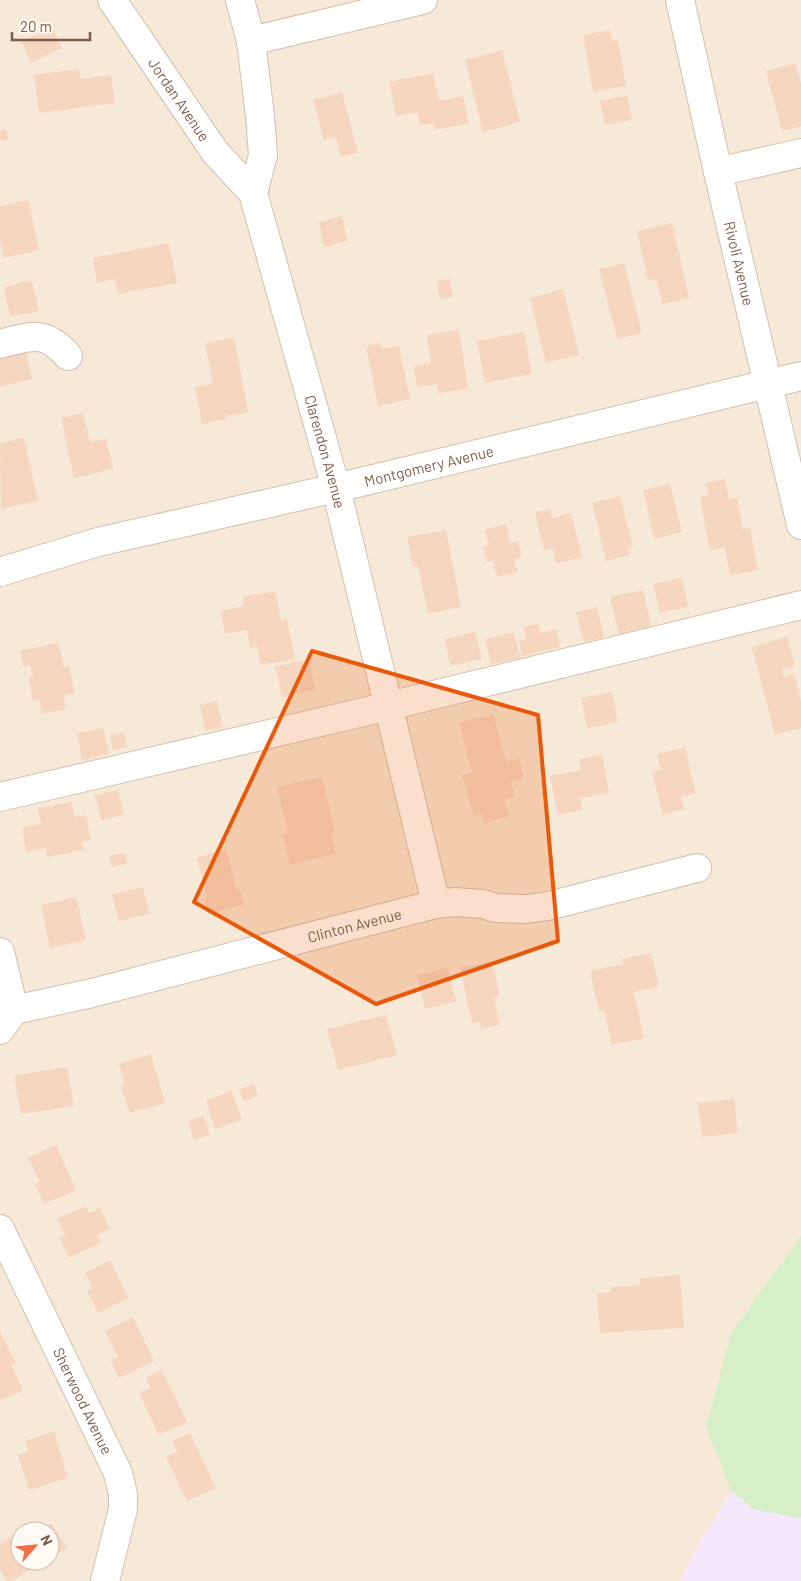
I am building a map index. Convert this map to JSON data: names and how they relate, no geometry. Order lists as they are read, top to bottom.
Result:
{
  "streets": {
    "street": [
      "Jordan Avenue",
      "Rivoli Avenue",
      "Clarendon Avenue",
      "Montgomery Avenue",
      "Clinton Avenue",
      "Sherwood Avenue"
    ]
  },
  "crossings": [
    ["Jordan Avenue", "Clarendon Avenue"],
    ["Rivoli Avenue", "Montgomery Avenue"],
    ["Clarendon Avenue", "Montgomery Avenue"],
    ["Clarendon Avenue", "Clinton Avenue"]
  ],
  "scale_bar": "20 m",
  "north": "top right"
}
